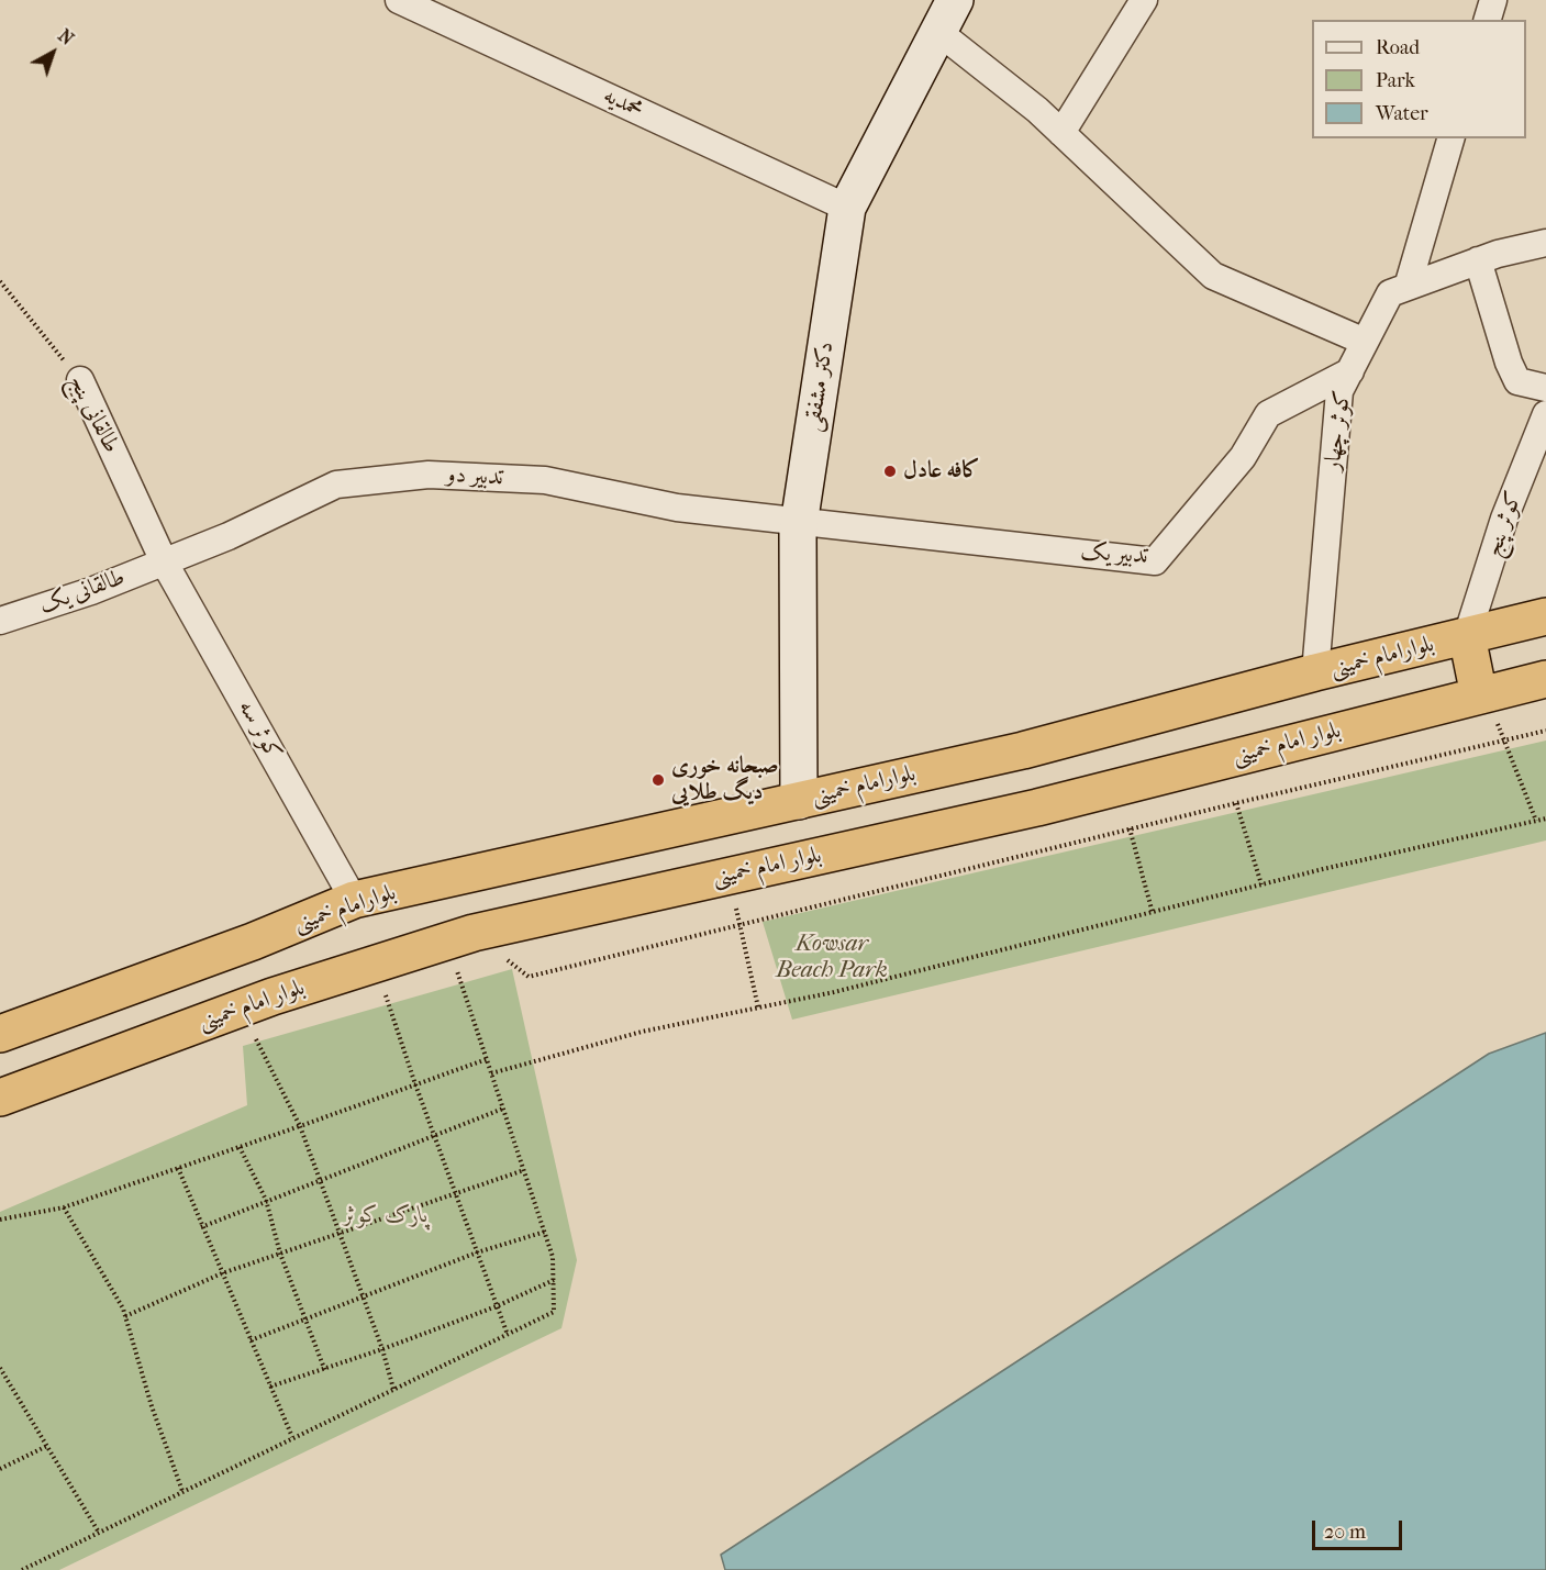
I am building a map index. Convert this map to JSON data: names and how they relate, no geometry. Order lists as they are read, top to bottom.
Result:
{
  "streets": {
    "highway": ["بلوارامام خمینی", "بلوار امام خمینی"],
    "street": [
      "محمدیه",
      "دکتر مشفقی",
      "طالقانی پنج",
      "کوثر چهار",
      "تدبیر دو",
      "کوثر پنج",
      "تدبیر یک",
      "طالقانی یک",
      "کوثر سه"
    ]
  },
  "crossings": [
    ["محمدیه", "دکتر مشفقی"],
    ["دکتر مشفقی", "تدبیر دو"],
    ["دکتر مشفقی", "تدبیر یک"],
    ["دکتر مشفقی", "بلوارامام خمینی"],
    ["طالقانی پنج", "تدبیر دو"],
    ["طالقانی پنج", "طالقانی یک"],
    ["طالقانی پنج", "کوثر سه"],
    ["کوثر چهار", "تدبیر یک"],
    ["کوثر چهار", "بلوارامام خمینی"],
    ["تدبیر دو", "تدبیر یک"],
    ["تدبیر دو", "طالقانی یک"],
    ["تدبیر دو", "کوثر سه"],
    ["کوثر پنج", "بلوارامام خمینی"],
    ["طالقانی یک", "کوثر سه"],
    ["بلوارامام خمینی", "کوثر سه"]
  ],
  "parks": ["Kowsar Beach Park", "پارک کوثر"],
  "places": ["کافه عادل", "صبحانه خوری دیگ طلایی"],
  "legend": ["Road", "Park", "Water"],
  "scale_bar": "20 m",
  "north": "top right"
}
